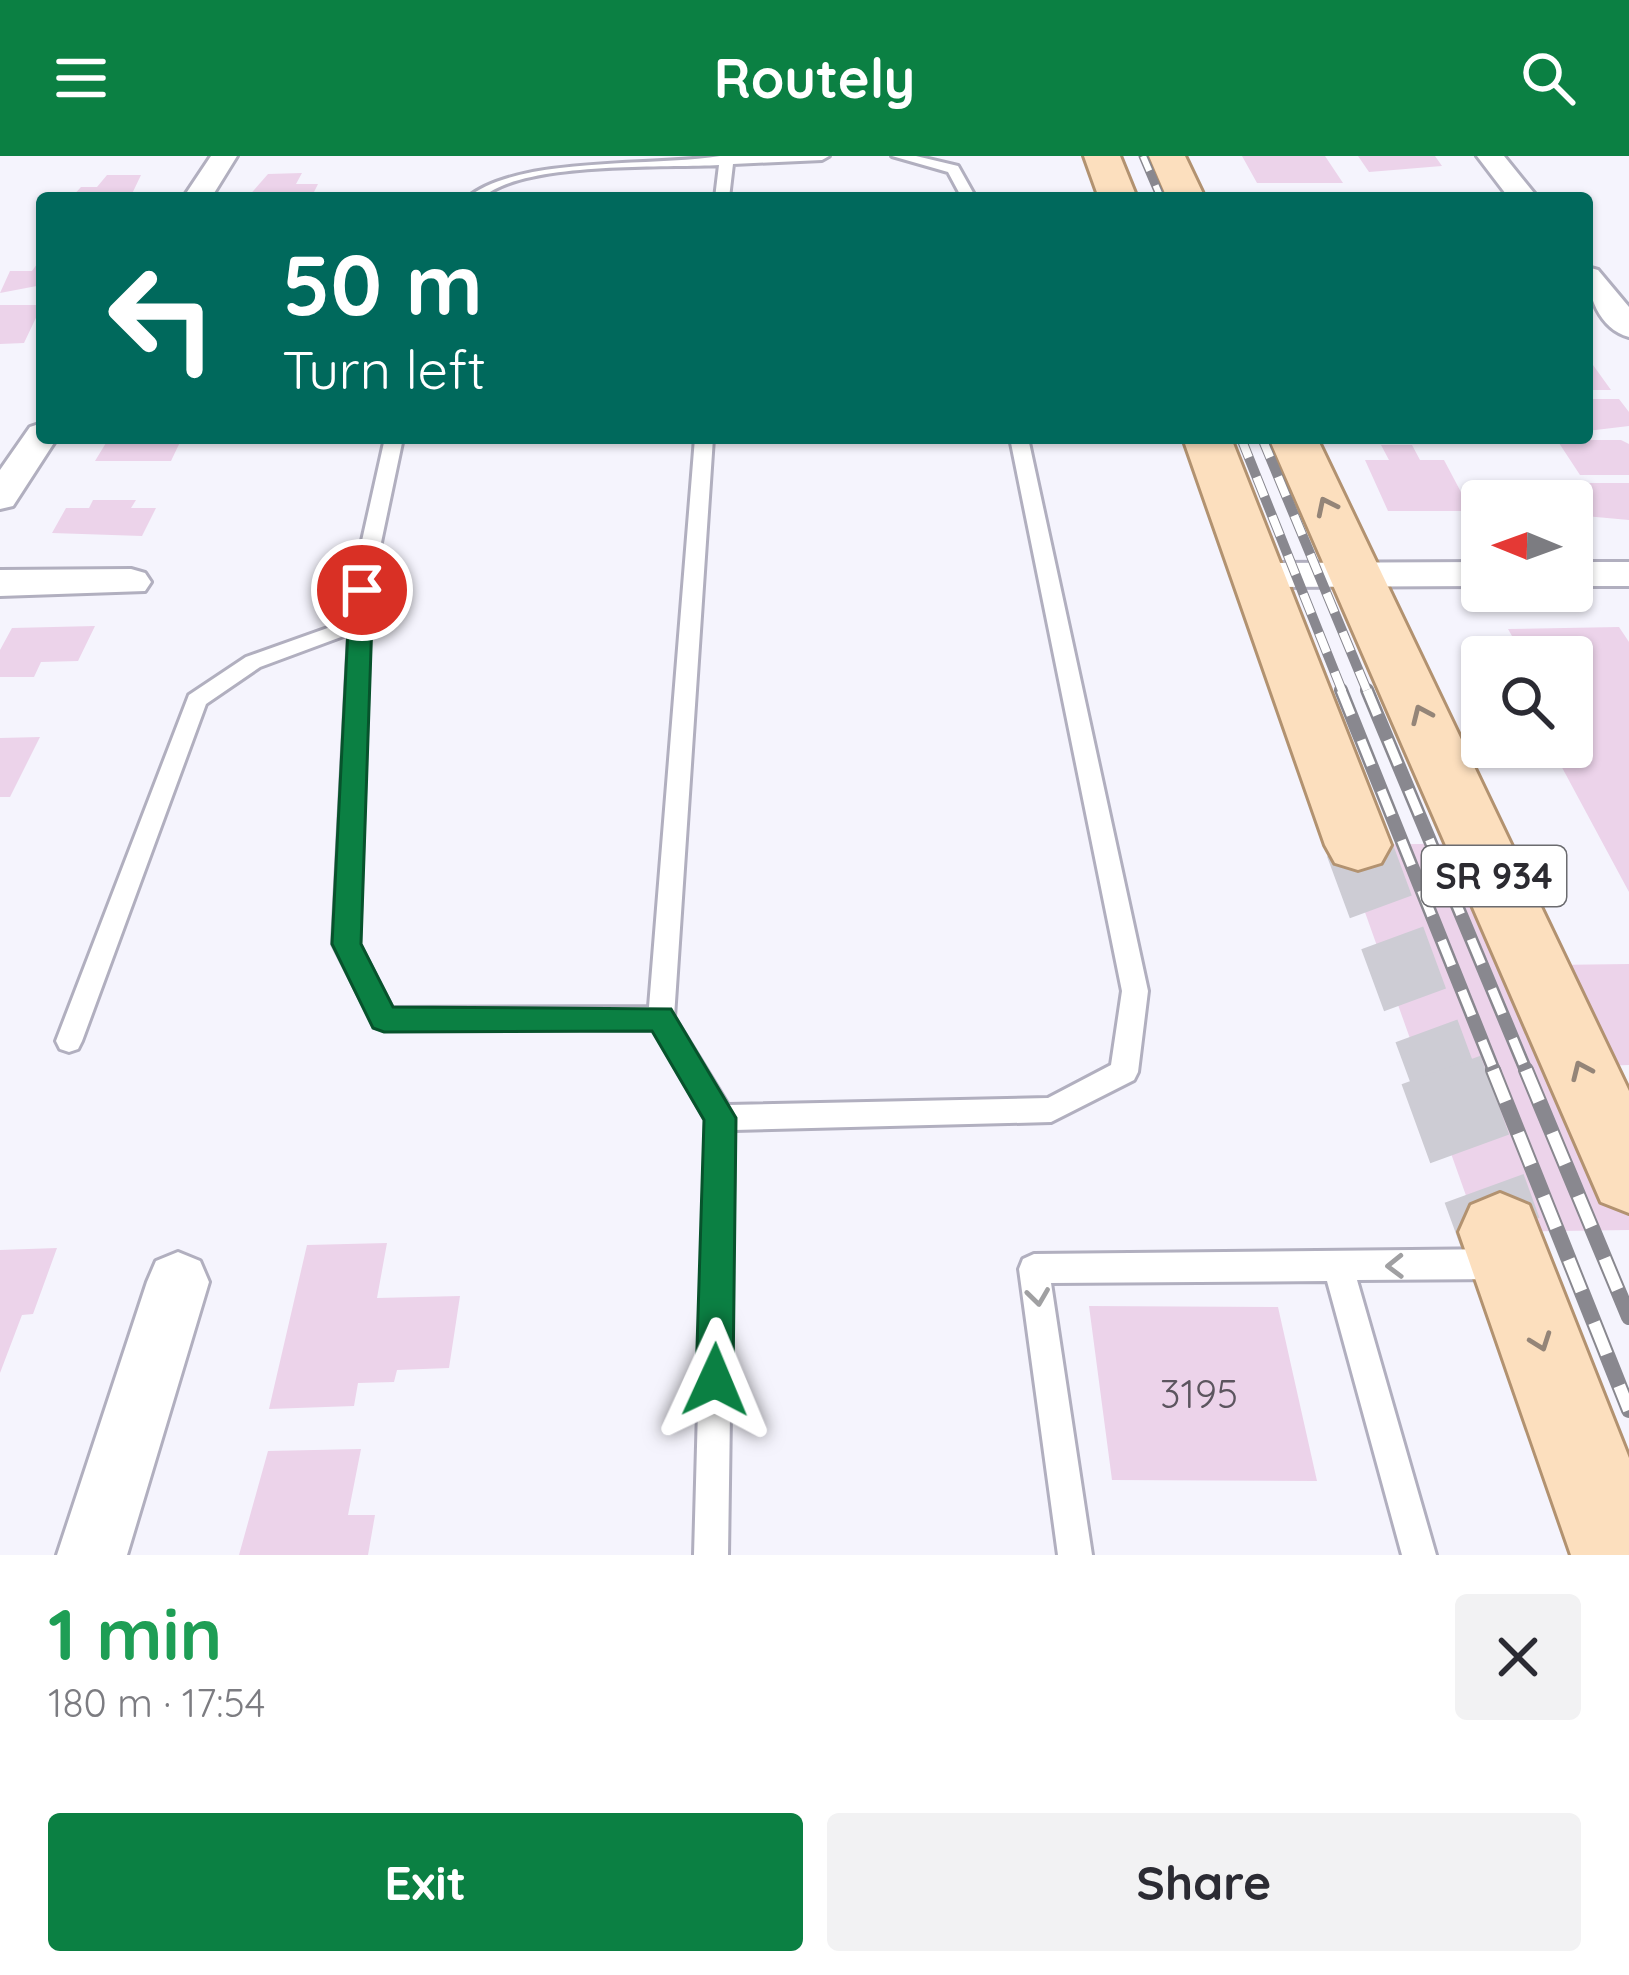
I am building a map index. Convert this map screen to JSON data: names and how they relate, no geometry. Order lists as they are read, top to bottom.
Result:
{
  "streets": {
    "main road": ["SR 934"]
  },
  "house_numbers": ["3195"],
  "north": "left",
  "page": {
    "header": "Routely",
    "turn": ["50 m", "Turn left"],
    "heading": ["1 min", "180 m · 17:54"],
    "buttons": ["Exit", "Share"]
  }
}
